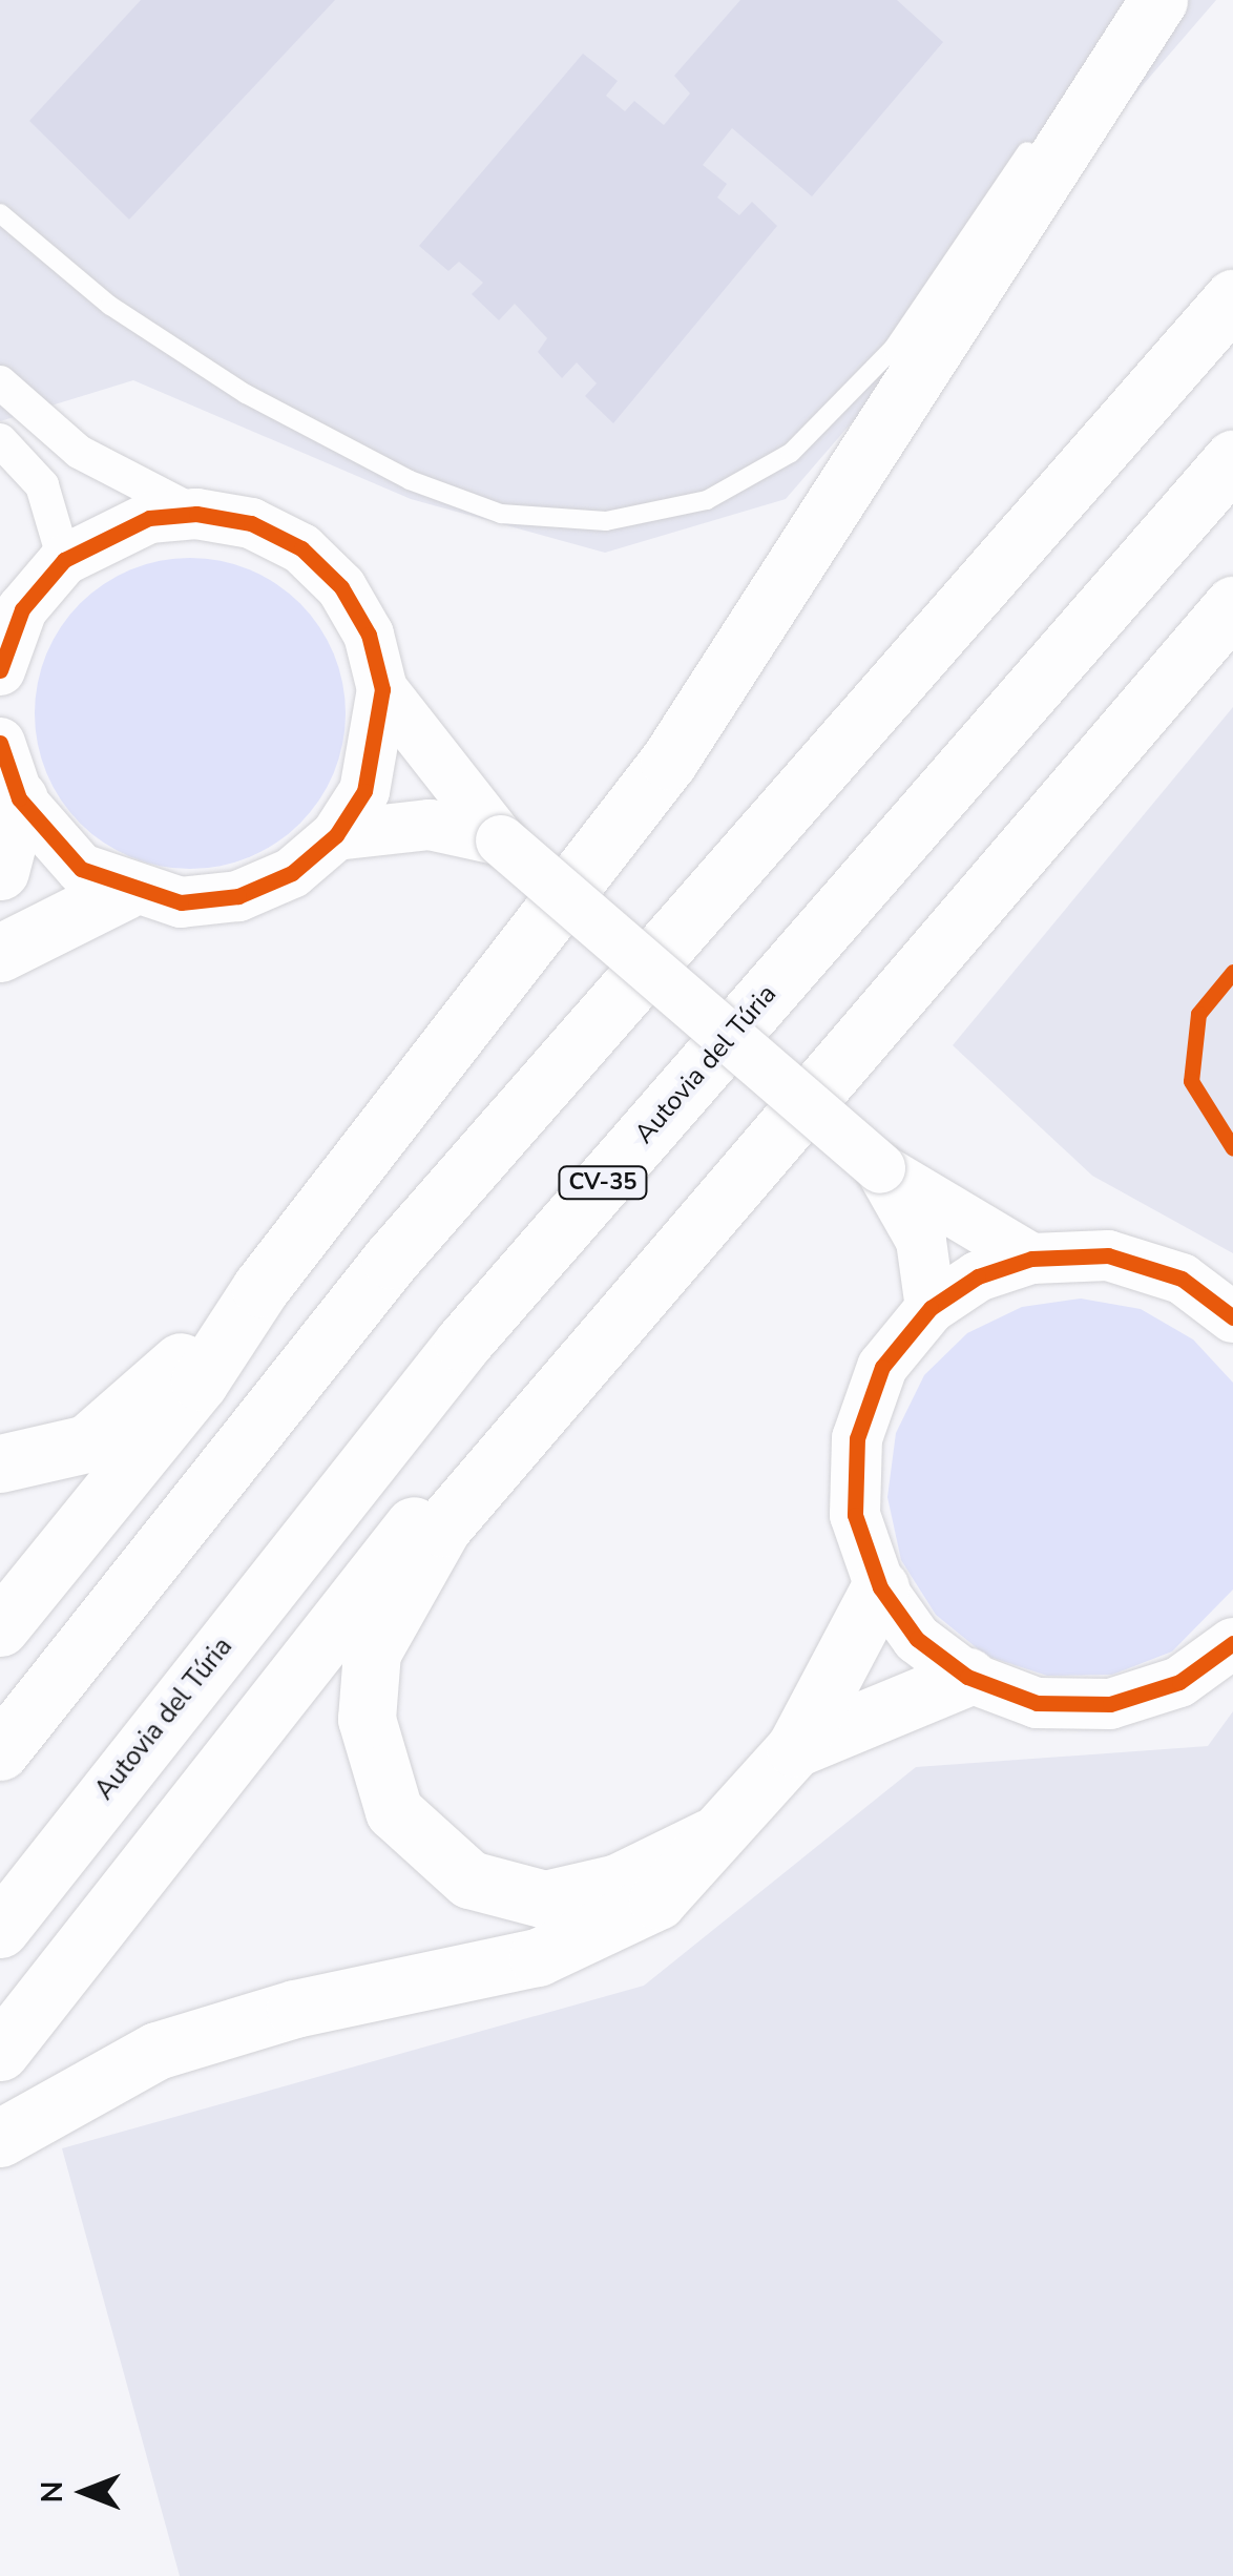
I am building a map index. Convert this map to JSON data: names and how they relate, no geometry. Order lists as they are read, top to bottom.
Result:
{
  "streets": {
    "highway": ["Autovia del Túria", "CV-35"]
  },
  "north": "left"
}
